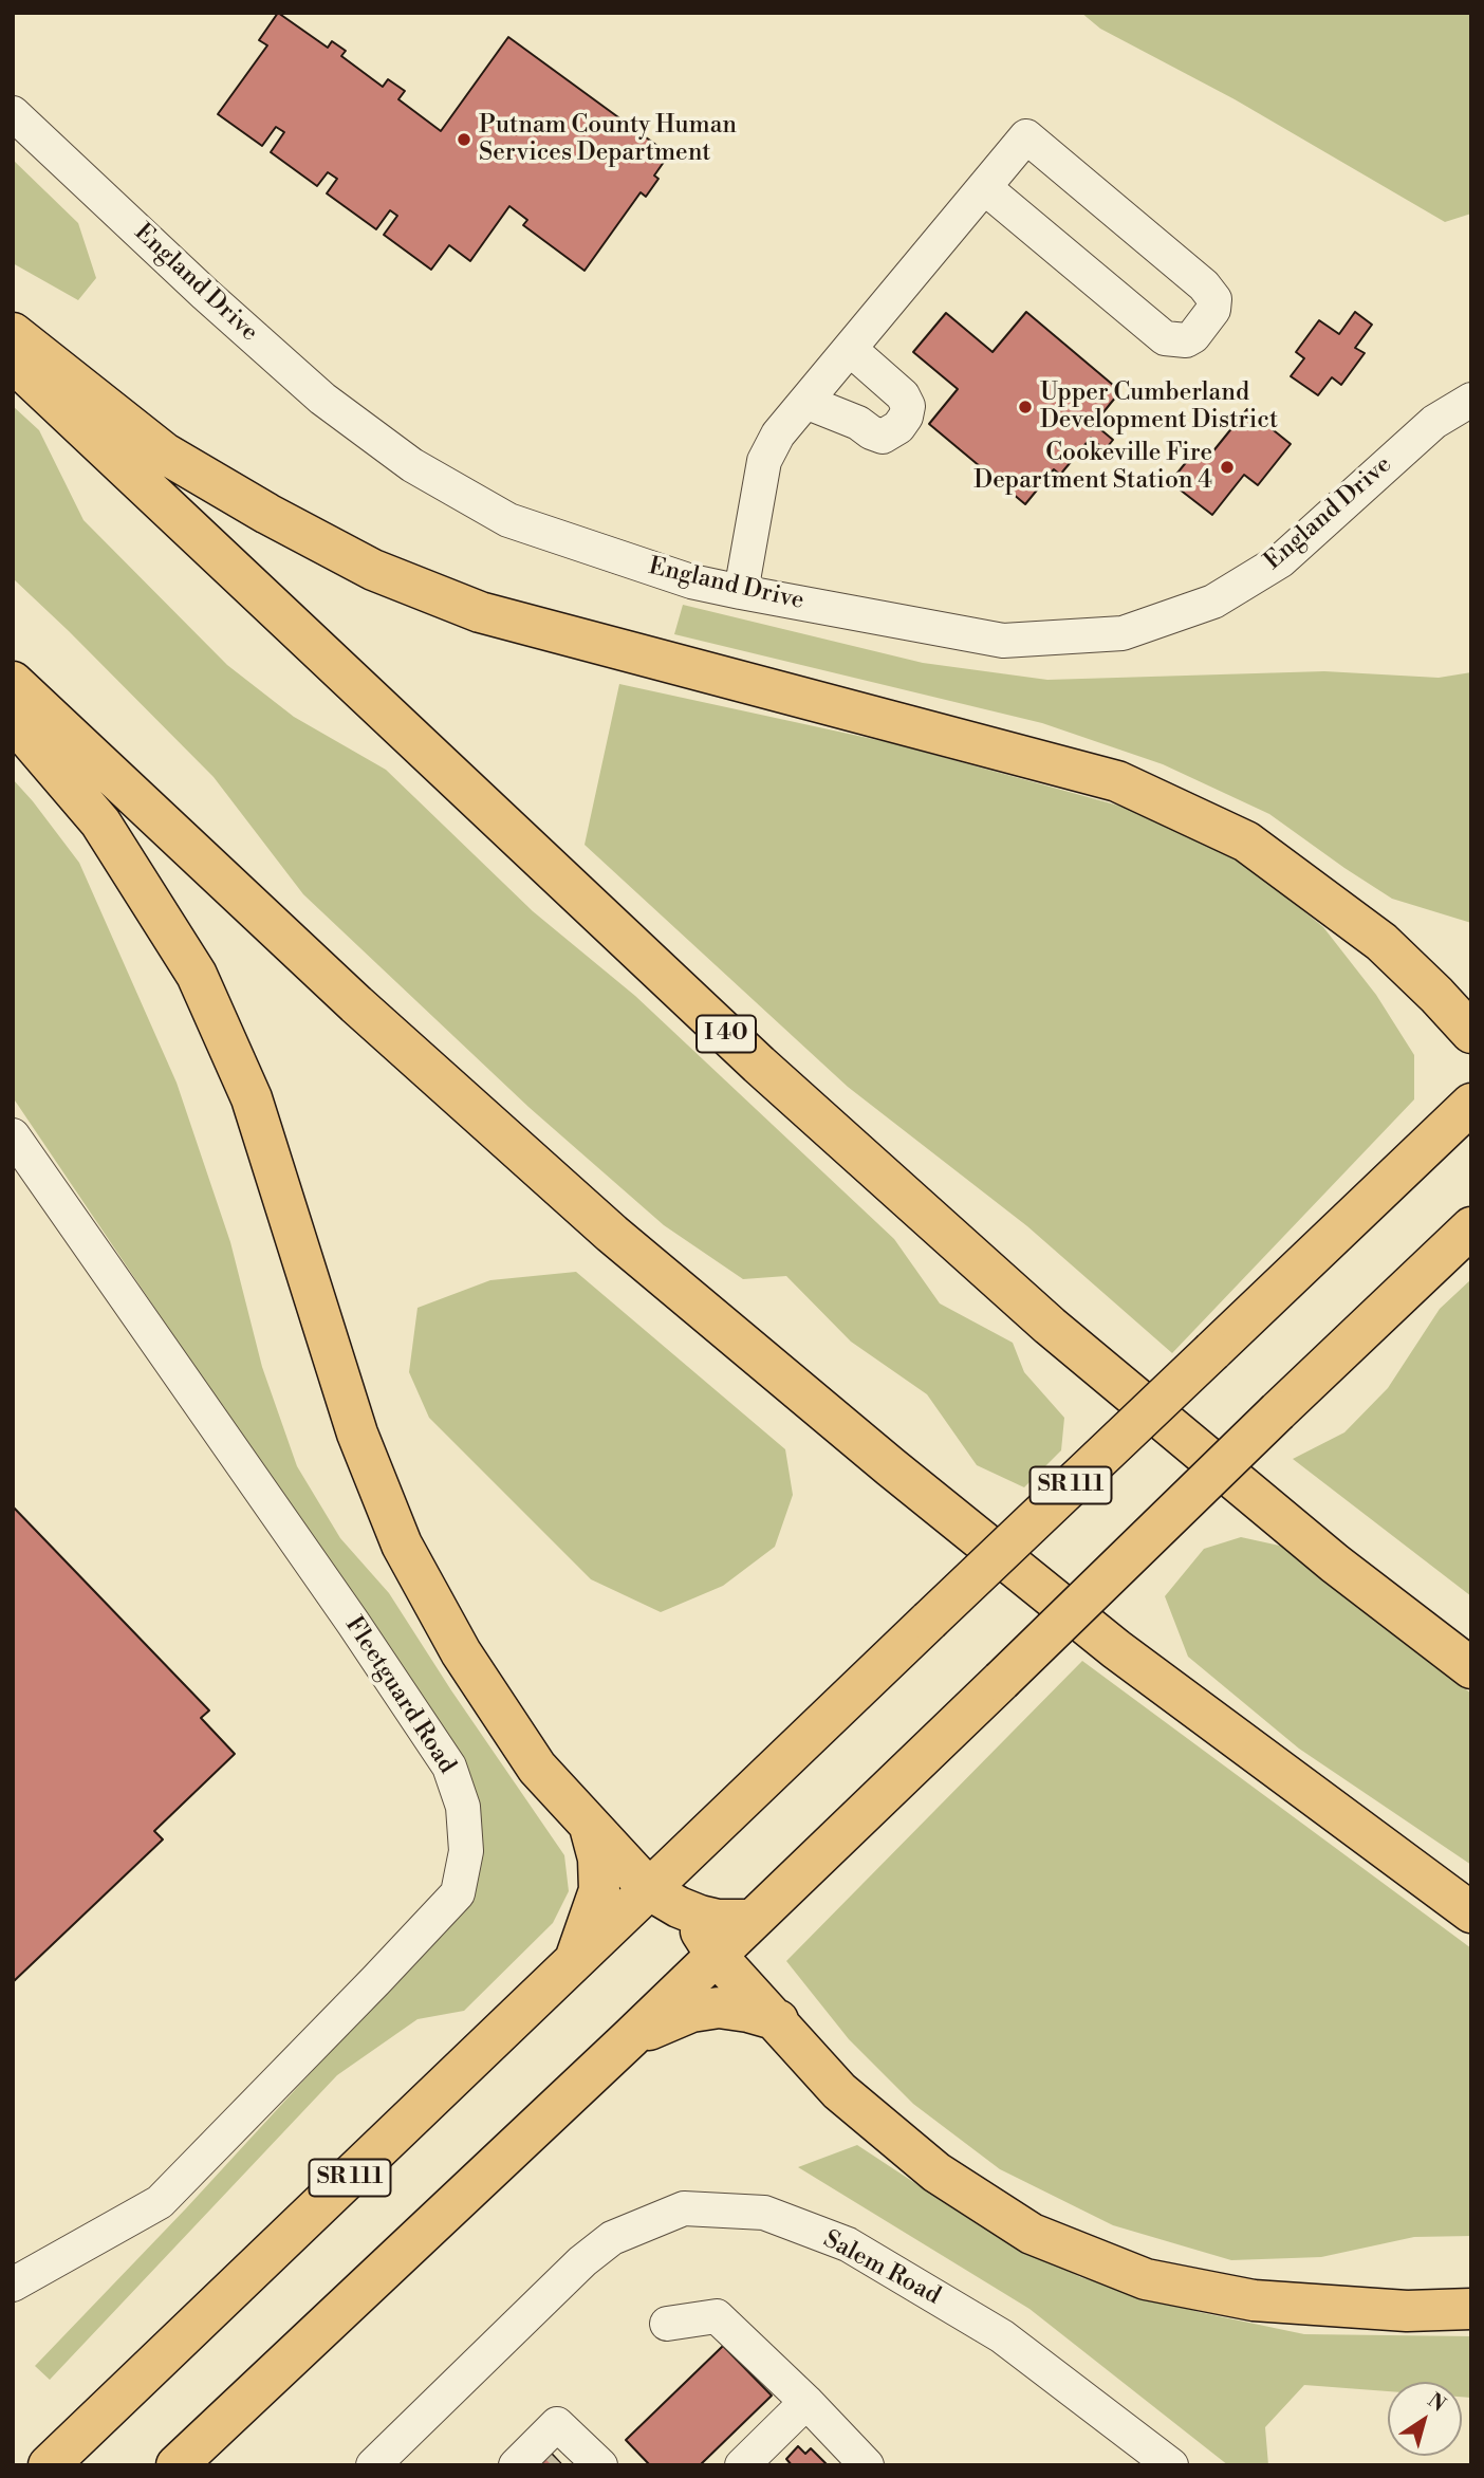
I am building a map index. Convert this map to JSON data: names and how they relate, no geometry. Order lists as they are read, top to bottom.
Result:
{
  "streets": {
    "highway": ["I 40", "SR 111"],
    "street": ["England Drive", "Fleetguard Road", "Salem Road"]
  },
  "places": ["Putnam County Human Services Department", "Upper Cumberland Development District", "Cookeville Fire Department Station 4"],
  "north": "top right"
}
